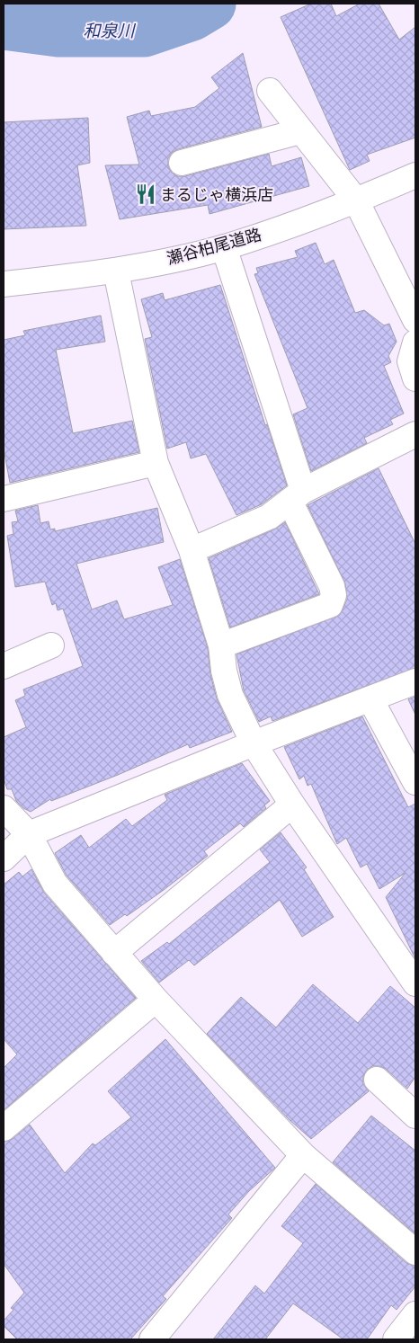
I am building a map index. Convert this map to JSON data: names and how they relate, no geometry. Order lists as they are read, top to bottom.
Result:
{
  "streets": {
    "street": ["瀬谷柏尾道路"]
  },
  "water": ["和泉川"],
  "places": {
    "restaurant": ["まるじゃ横浜店"]
  }
}
